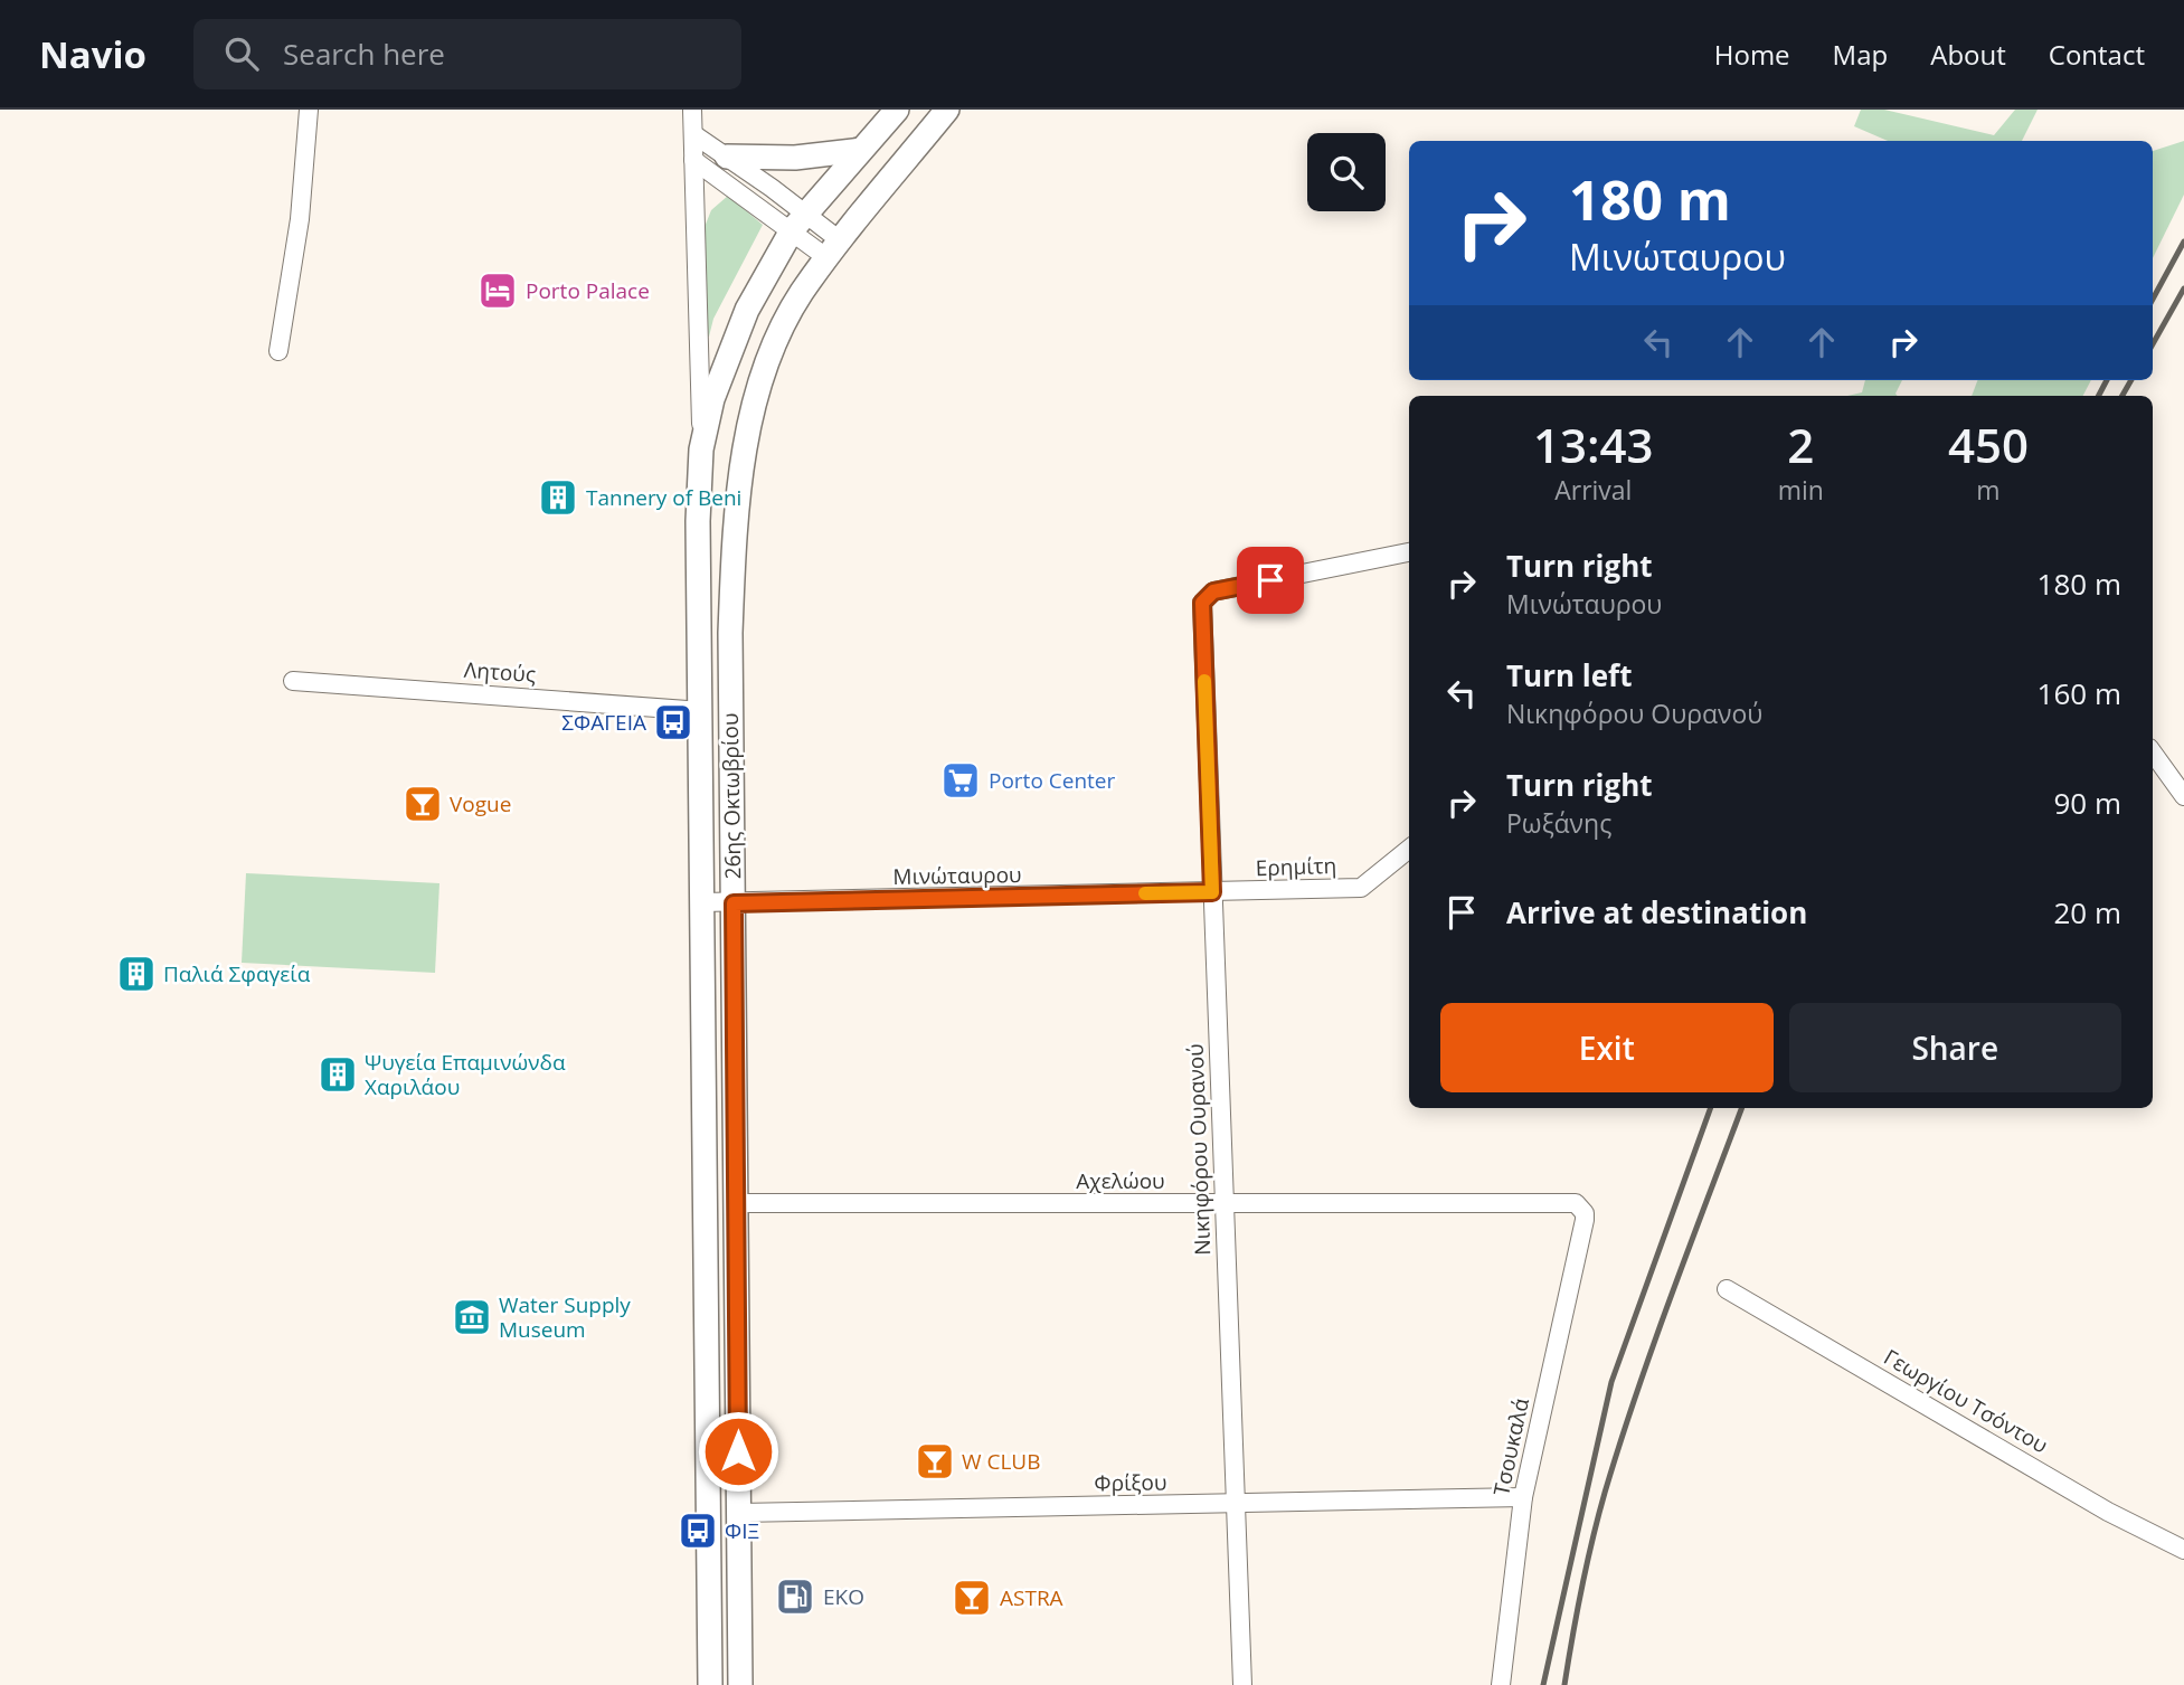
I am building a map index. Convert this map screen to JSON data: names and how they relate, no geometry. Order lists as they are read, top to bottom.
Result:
{
  "streets": {
    "main road": ["26ης Οκτωβρίου"],
    "street": [
      "Λητούς",
      "Ερημίτη",
      "Μινώταυρου",
      "Νικηφόρου Ουρανού",
      "Αχελώου",
      "Γεωργίου Τσόντου",
      "Τσουκαλά",
      "Φρίξου"
    ]
  },
  "crossings": [
    ["Λητούς", "26ης Οκτωβρίου"],
    ["26ης Οκτωβρίου", "Μινώταυρου"],
    ["26ης Οκτωβρίου", "Αχελώου"],
    ["26ης Οκτωβρίου", "Φρίξου"],
    ["Ερημίτη", "Μινώταυρου"],
    ["Ερημίτη", "Νικηφόρου Ουρανού"],
    ["Μινώταυρου", "Νικηφόρου Ουρανού"],
    ["Νικηφόρου Ουρανού", "Αχελώου"],
    ["Νικηφόρου Ουρανού", "Φρίξου"],
    ["Αχελώου", "Τσουκαλά"],
    ["Τσουκαλά", "Φρίξου"]
  ],
  "places": {
    "hotel": ["Porto Palace"],
    "building": ["Tannery of Beni", "Παλιά Σφαγεία", "Ψυγεία Επαμινώνδα Χαριλάου"],
    "bus stop": ["ΣΦΑΓΕΙΑ", "ΦΙΞ"],
    "supermarket": ["Porto Center"],
    "bar": ["Vogue", "W CLUB", "ASTRA"],
    "museum": ["Water Supply Museum"],
    "fuel station": ["EKO"]
  },
  "page": {
    "header": "Navio",
    "search": "Search here",
    "nav": [
      "Home",
      "Map",
      "About",
      "Contact"
    ],
    "turn": ["180 m", "Μινώταυρου"],
    "eta": [
      "13:43",
      "Arrival",
      "2",
      "min",
      "450",
      "m"
    ],
    "list": [
      {
        "name": "Turn right",
        "note": "Μινώταυρου",
        "value": "180 m"
      },
      {
        "name": "Turn left",
        "note": "Νικηφόρου Ουρανού",
        "value": "160 m"
      },
      {
        "name": "Turn right",
        "note": "Ρωξάνης",
        "value": "90 m"
      },
      {
        "name": "Arrive at destination",
        "value": "20 m"
      }
    ],
    "buttons": ["Exit", "Share"]
  }
}
